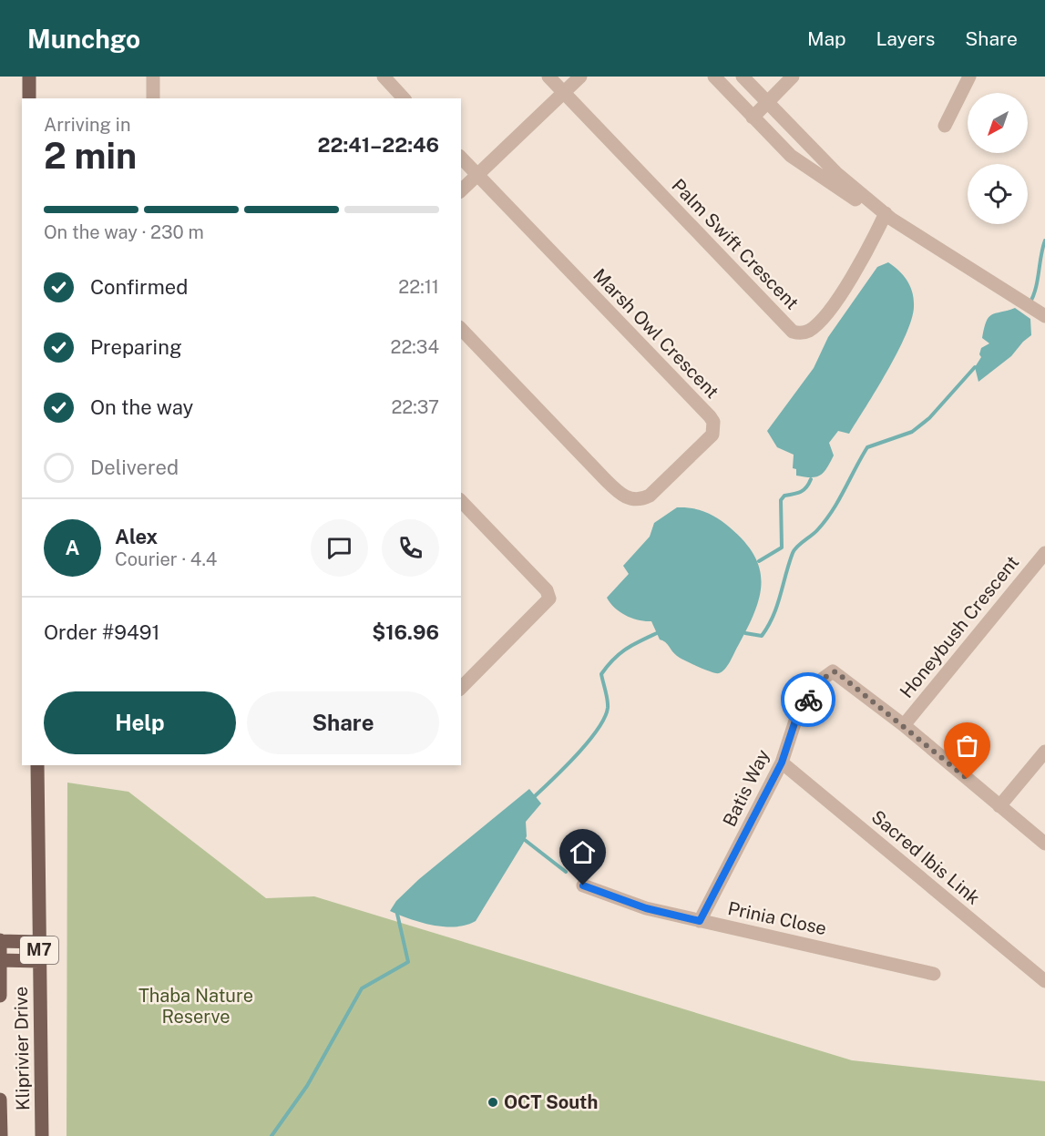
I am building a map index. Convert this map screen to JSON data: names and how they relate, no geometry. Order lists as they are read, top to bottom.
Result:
{
  "streets": {
    "main road": ["M7", "Kliprivier Drive"],
    "street": [
      "Palm Swift Crescent",
      "Marsh Owl Crescent",
      "Honeybush Crescent",
      "Batis Way",
      "Sacred Ibis Link",
      "Prinia Close"
    ]
  },
  "crossings": [
    ["Honeybush Crescent", "Batis Way"],
    ["Batis Way", "Sacred Ibis Link"],
    ["Batis Way", "Prinia Close"]
  ],
  "parks": ["Thaba Nature Reserve"],
  "places": ["OCT South"],
  "north": "bottom left",
  "page": {
    "header": "Munchgo",
    "nav": ["Map", "Layers", "Share"],
    "heading": ["2 min", "Arriving in", "22:41–22:46"],
    "panel": [
      "Alex",
      "Courier · 4.4",
      "Order #9491",
      "$16.96"
    ],
    "bar": "On the way · 230 m",
    "list": [
      ["Confirmed", "22:11"],
      ["Preparing", "22:34"],
      ["On the way", "22:37"],
      "Delivered"
    ],
    "round": "A",
    "buttons": ["Help", "Share"]
  }
}
